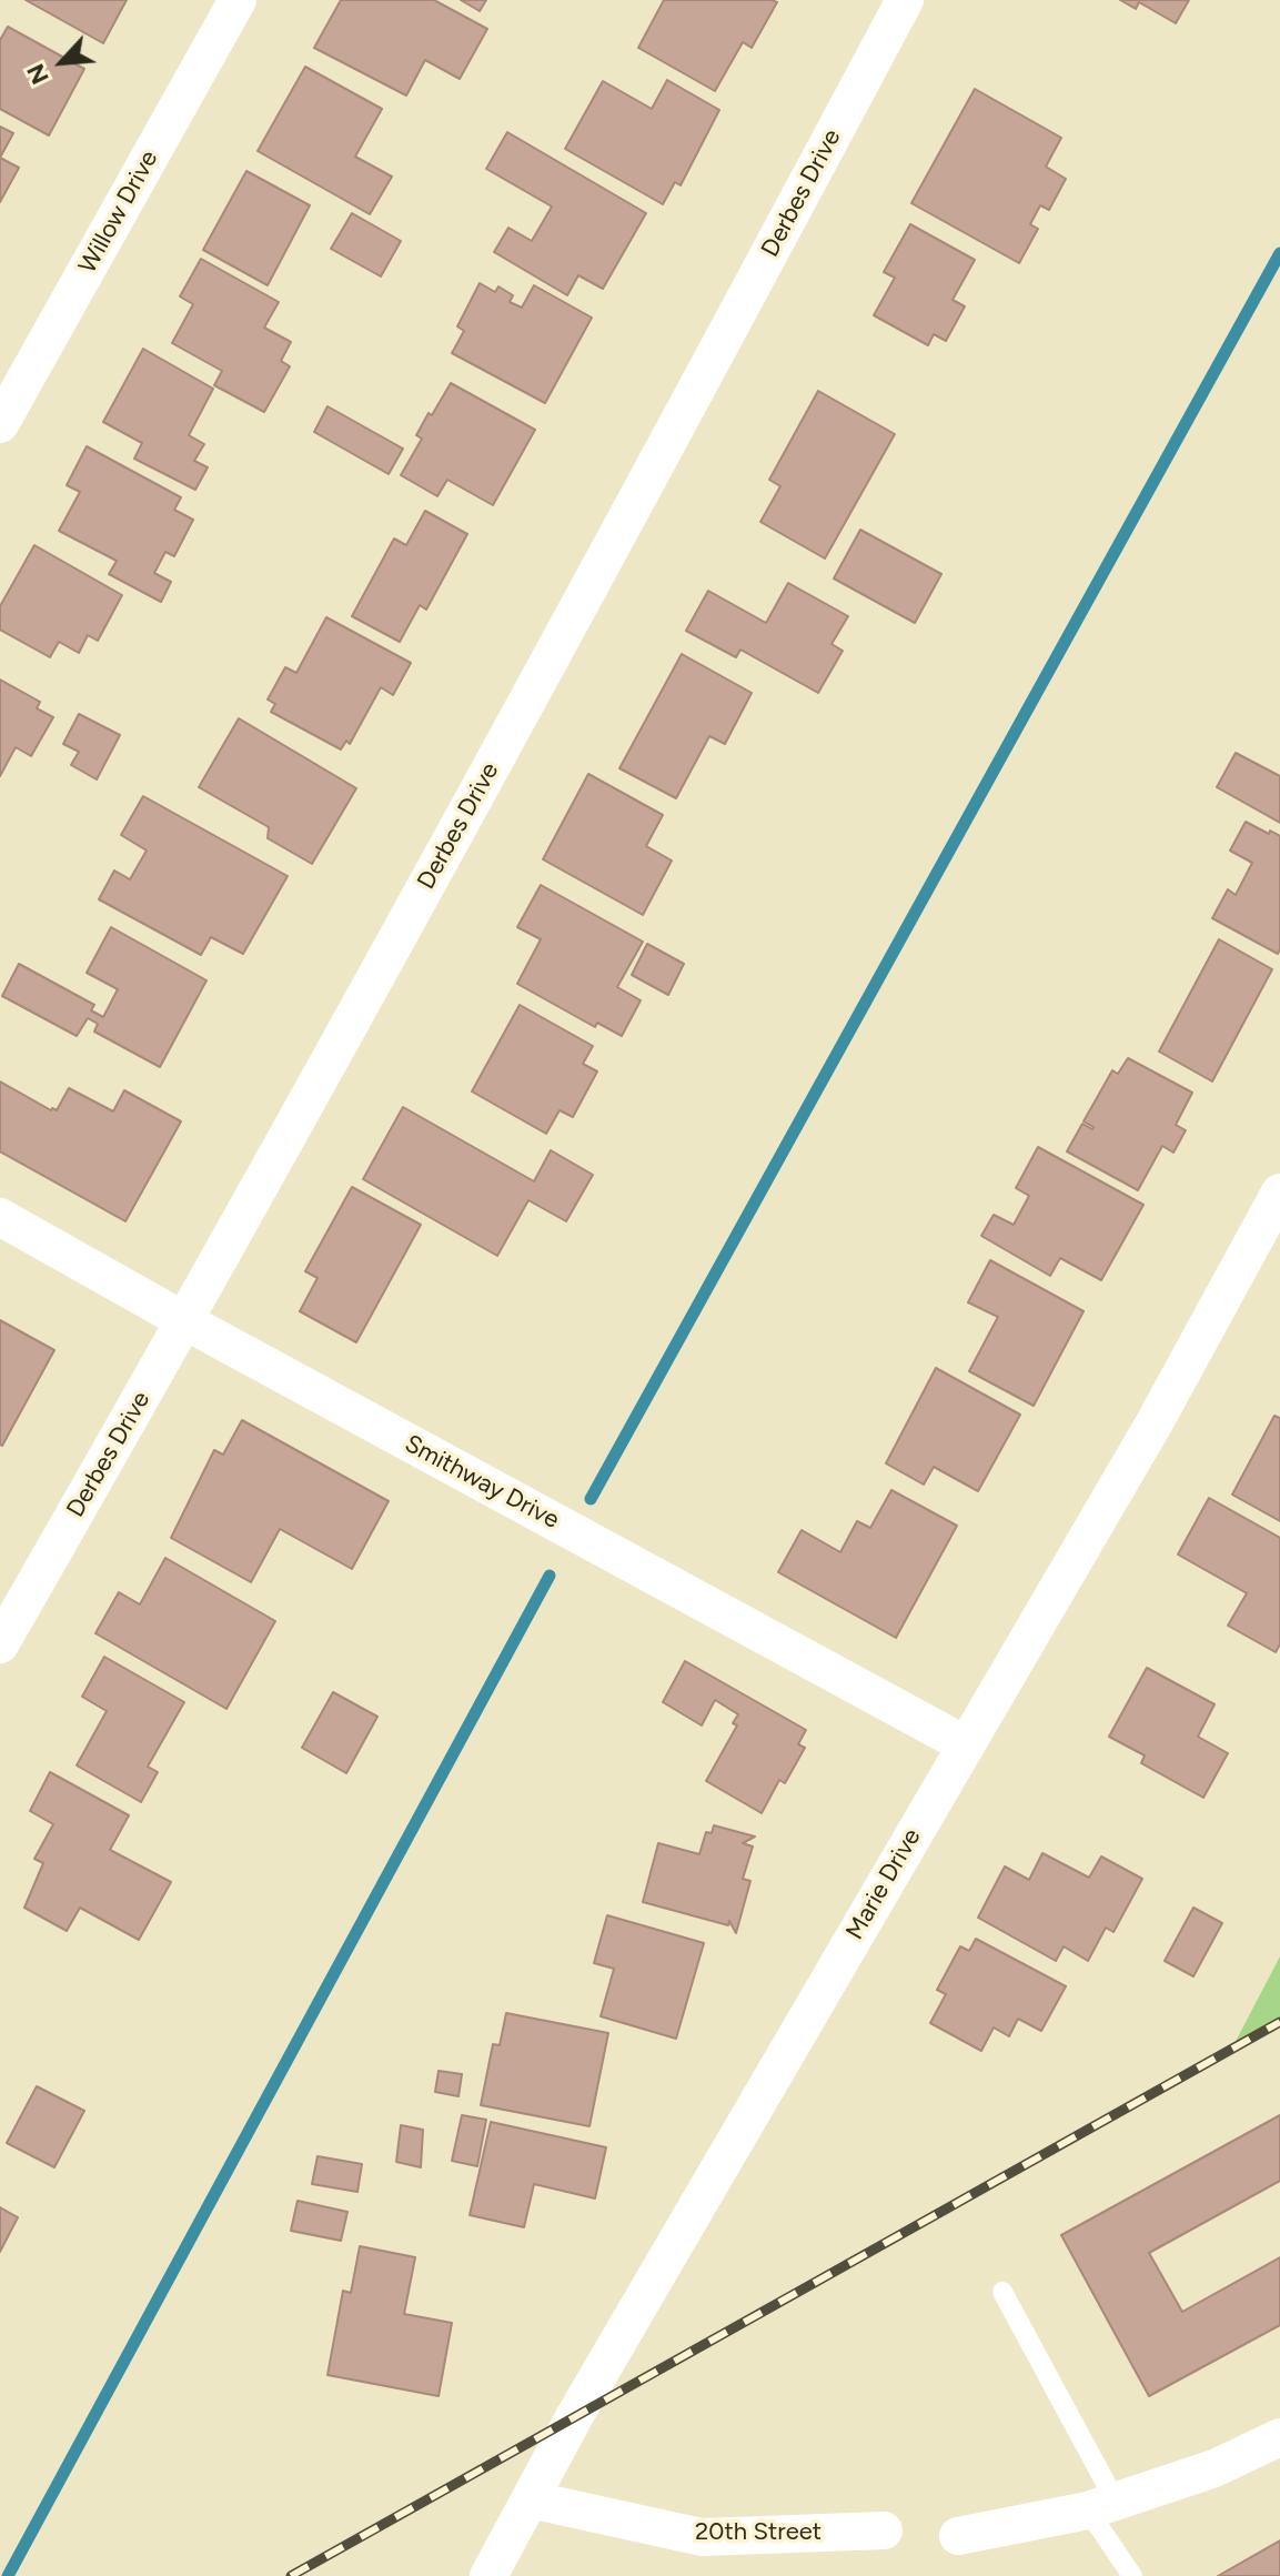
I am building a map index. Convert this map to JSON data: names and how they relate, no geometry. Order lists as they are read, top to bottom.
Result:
{
  "streets": {
    "street": [
      "Derbes Drive",
      "Willow Drive",
      "Smithway Drive",
      "Marie Drive",
      "20th Street"
    ]
  },
  "crossings": [
    ["Derbes Drive", "Smithway Drive"],
    ["Smithway Drive", "Marie Drive"],
    ["Marie Drive", "20th Street"]
  ],
  "north": "bottom left"
}
